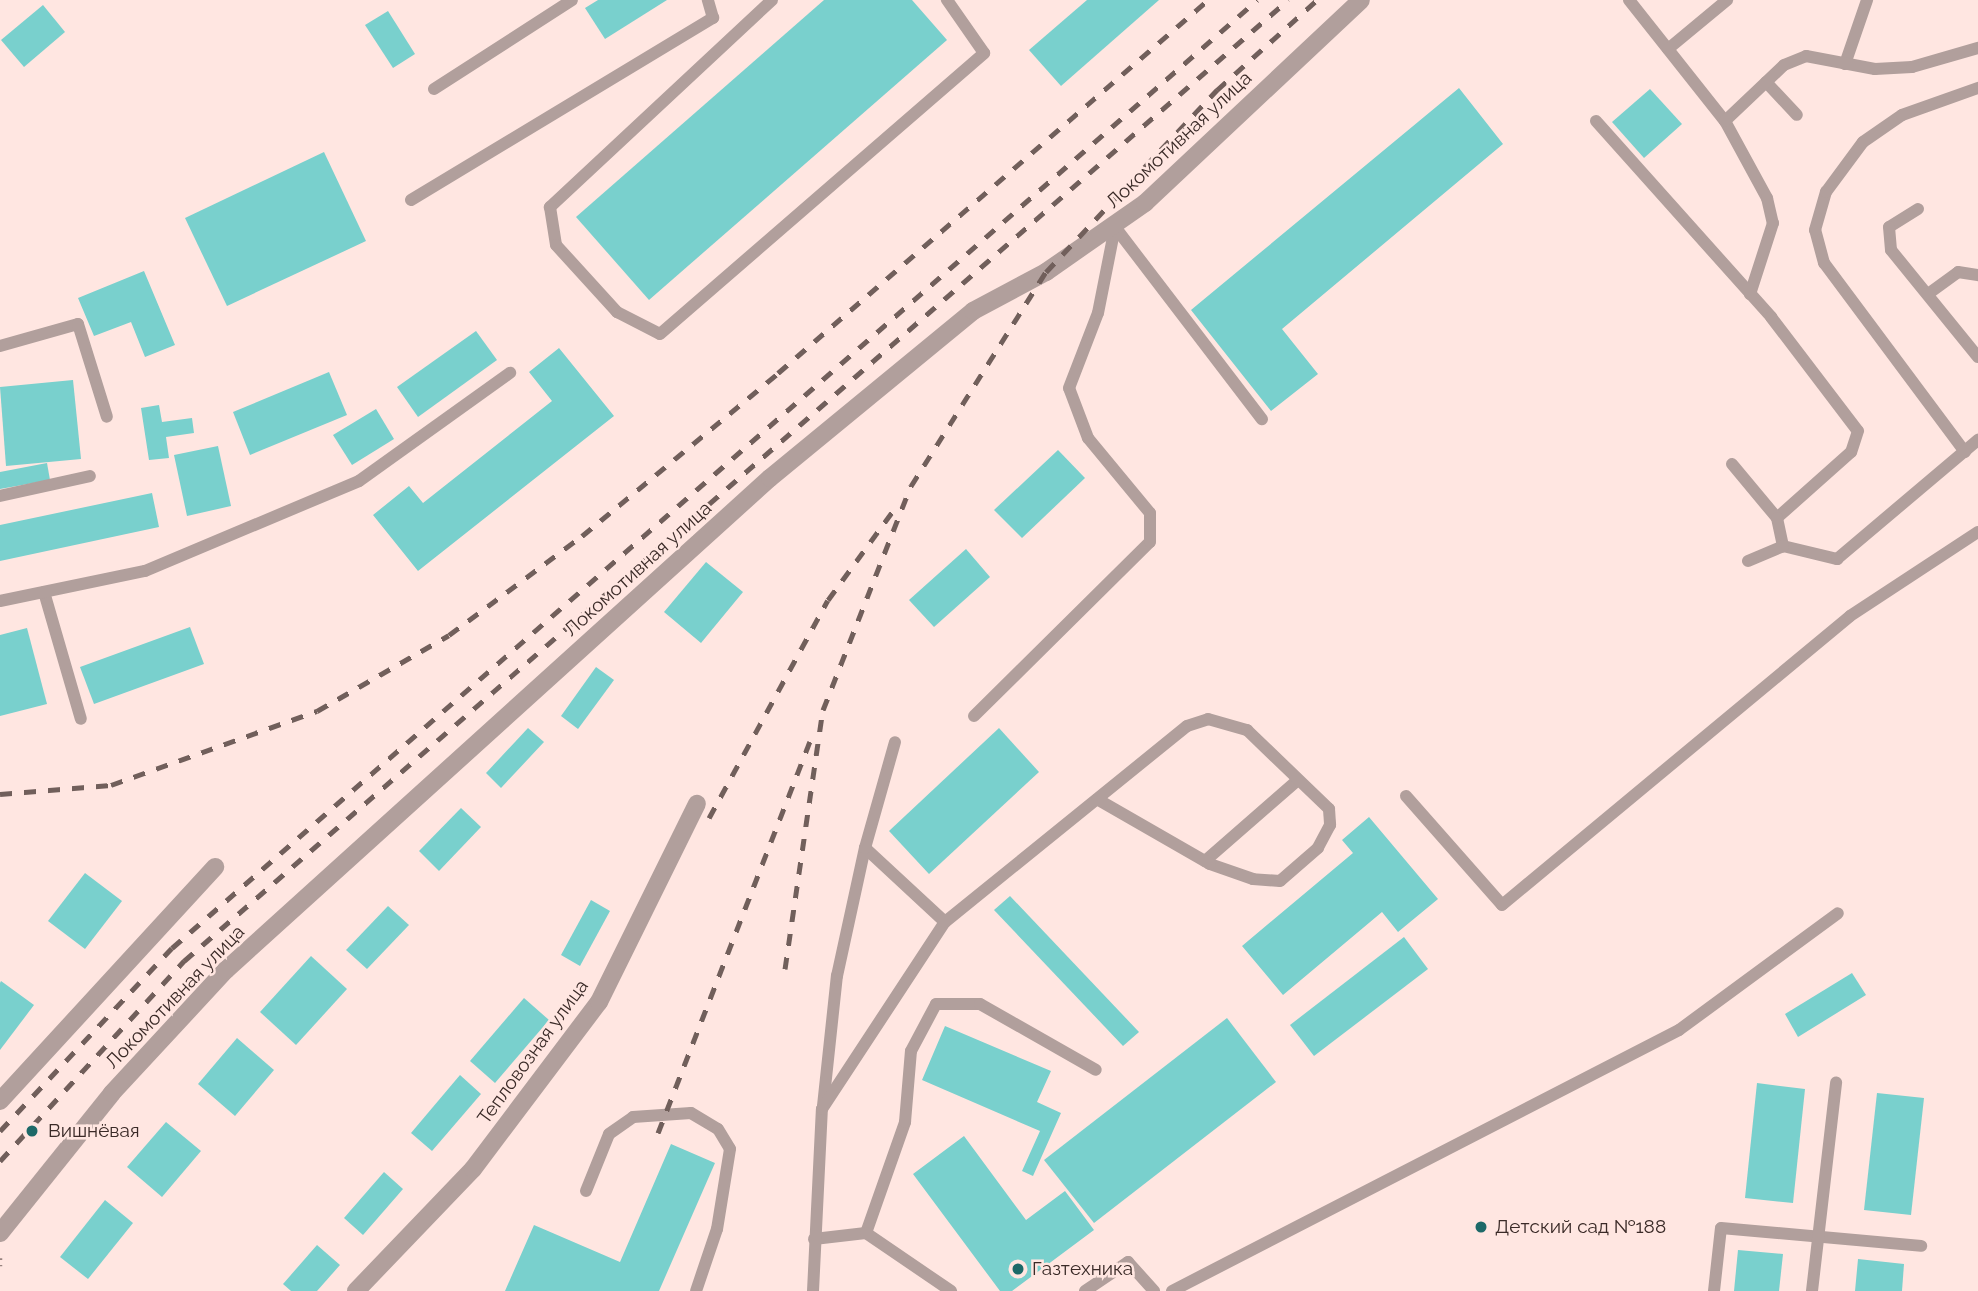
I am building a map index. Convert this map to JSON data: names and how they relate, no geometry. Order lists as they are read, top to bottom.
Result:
{
  "streets": {
    "street": ["Локомотивная улица", "Тепловозная улица"]
  },
  "places": ["Вишнёвая", "Детский сад №188", "Газтехника"]
}
